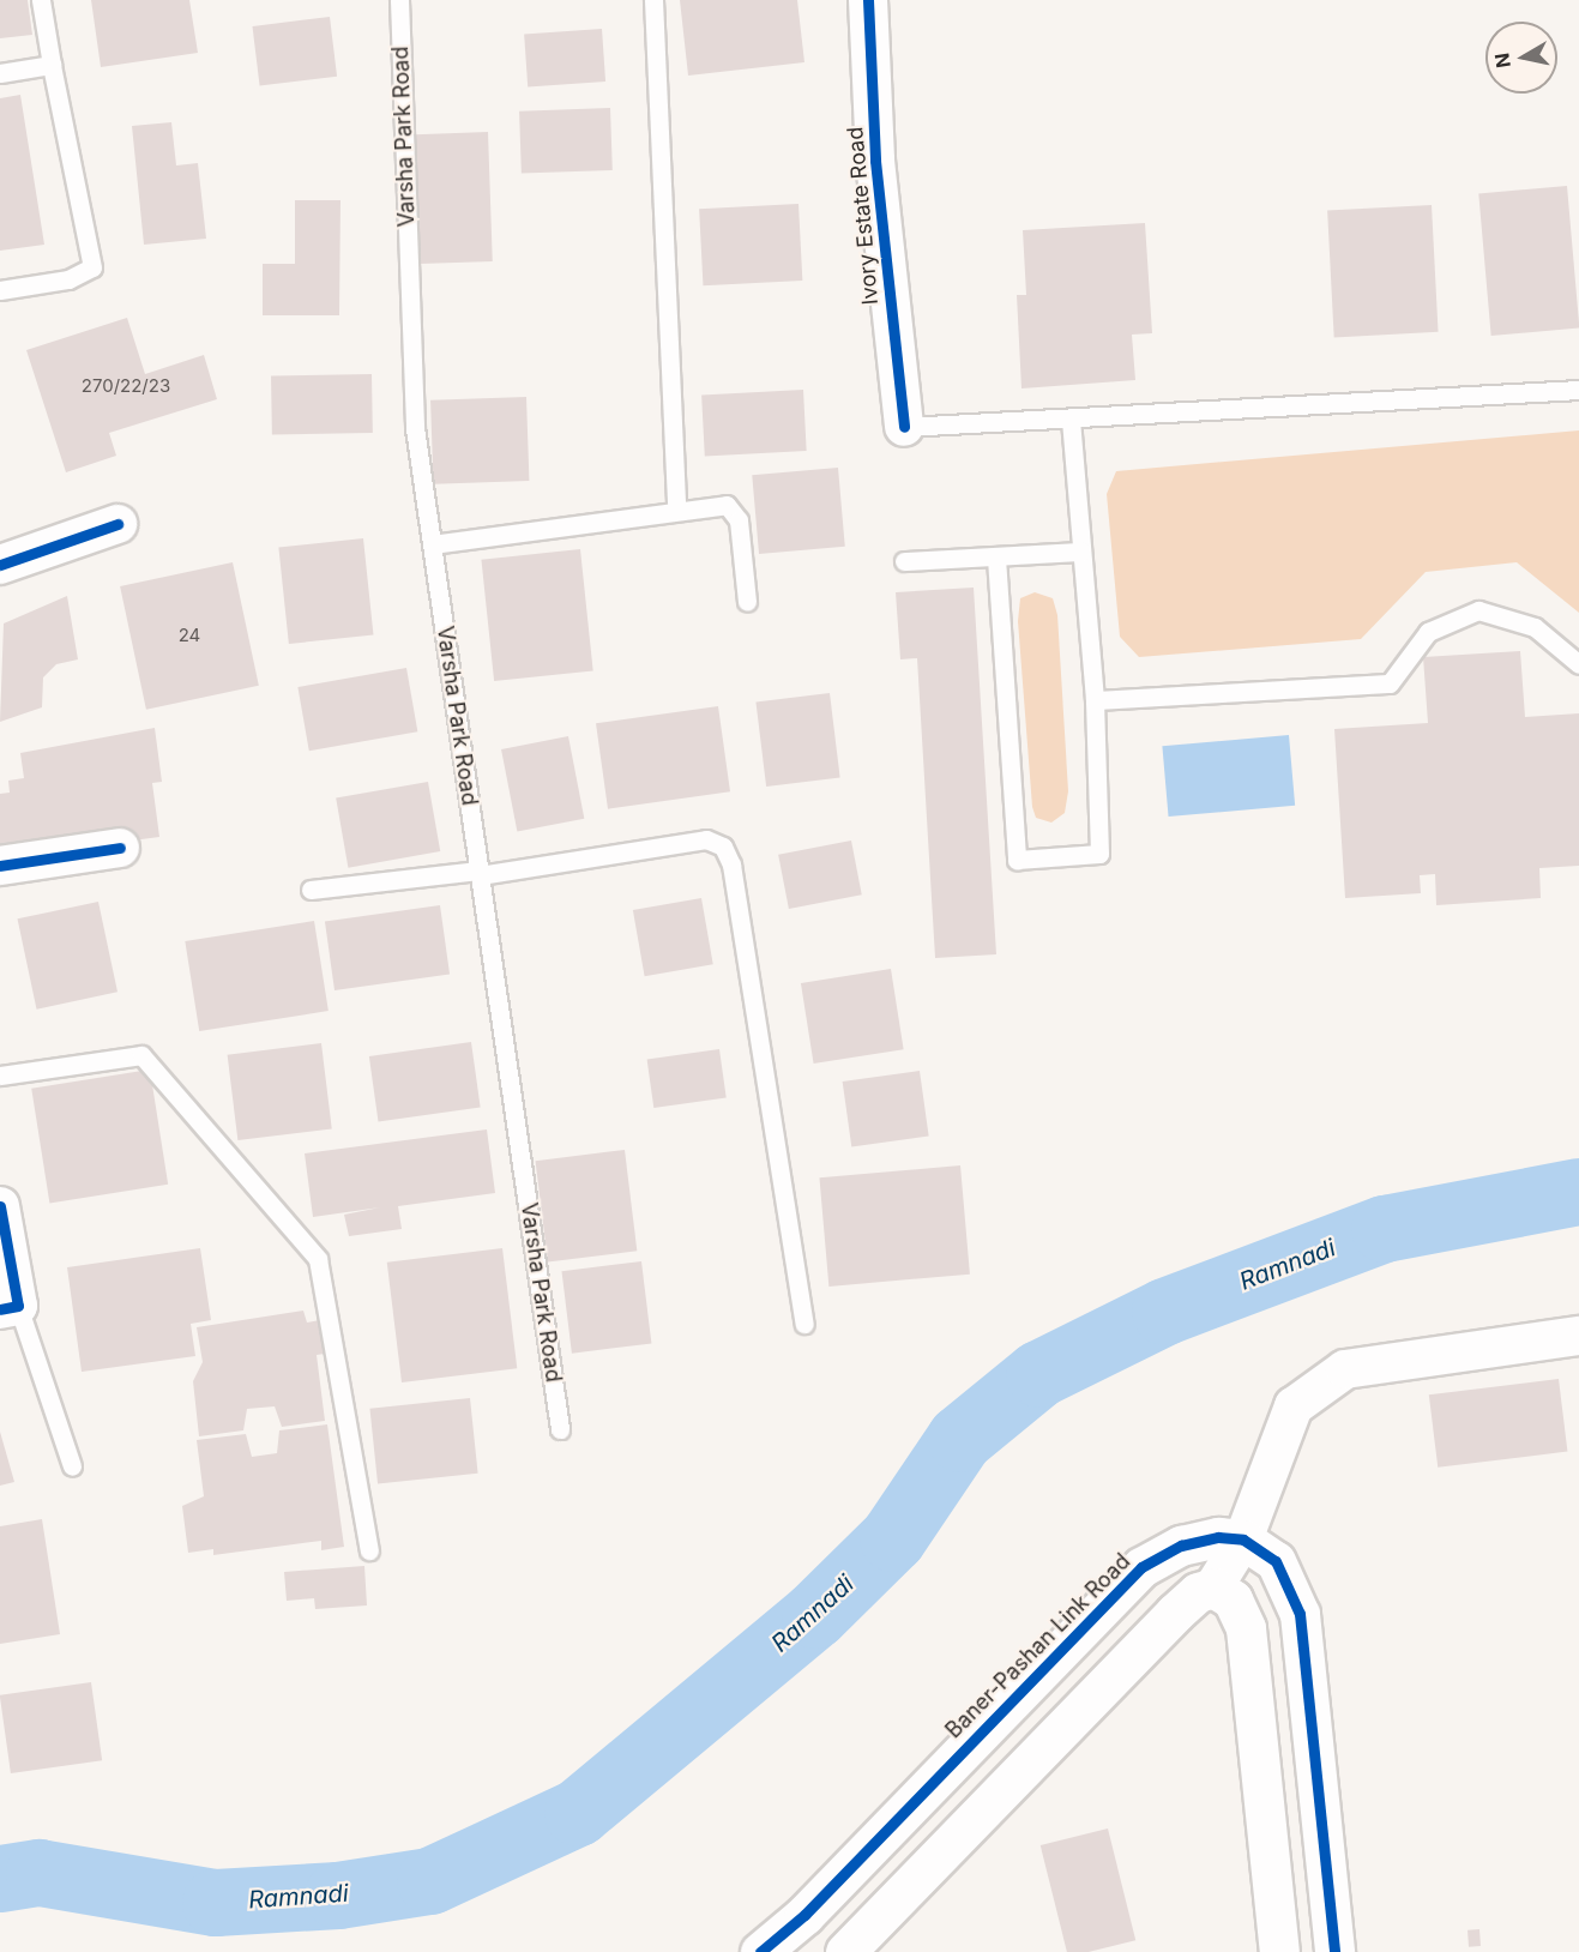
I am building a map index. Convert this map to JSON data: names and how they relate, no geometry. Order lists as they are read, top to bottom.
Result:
{
  "streets": {
    "street": ["Ivory Estate Road", "Baner-Pashan Link Road"],
    "lane": ["Varsha Park Road"]
  },
  "water": ["Ramnadi"],
  "house_numbers": ["270/22/23", "24"],
  "north": "left"
}
